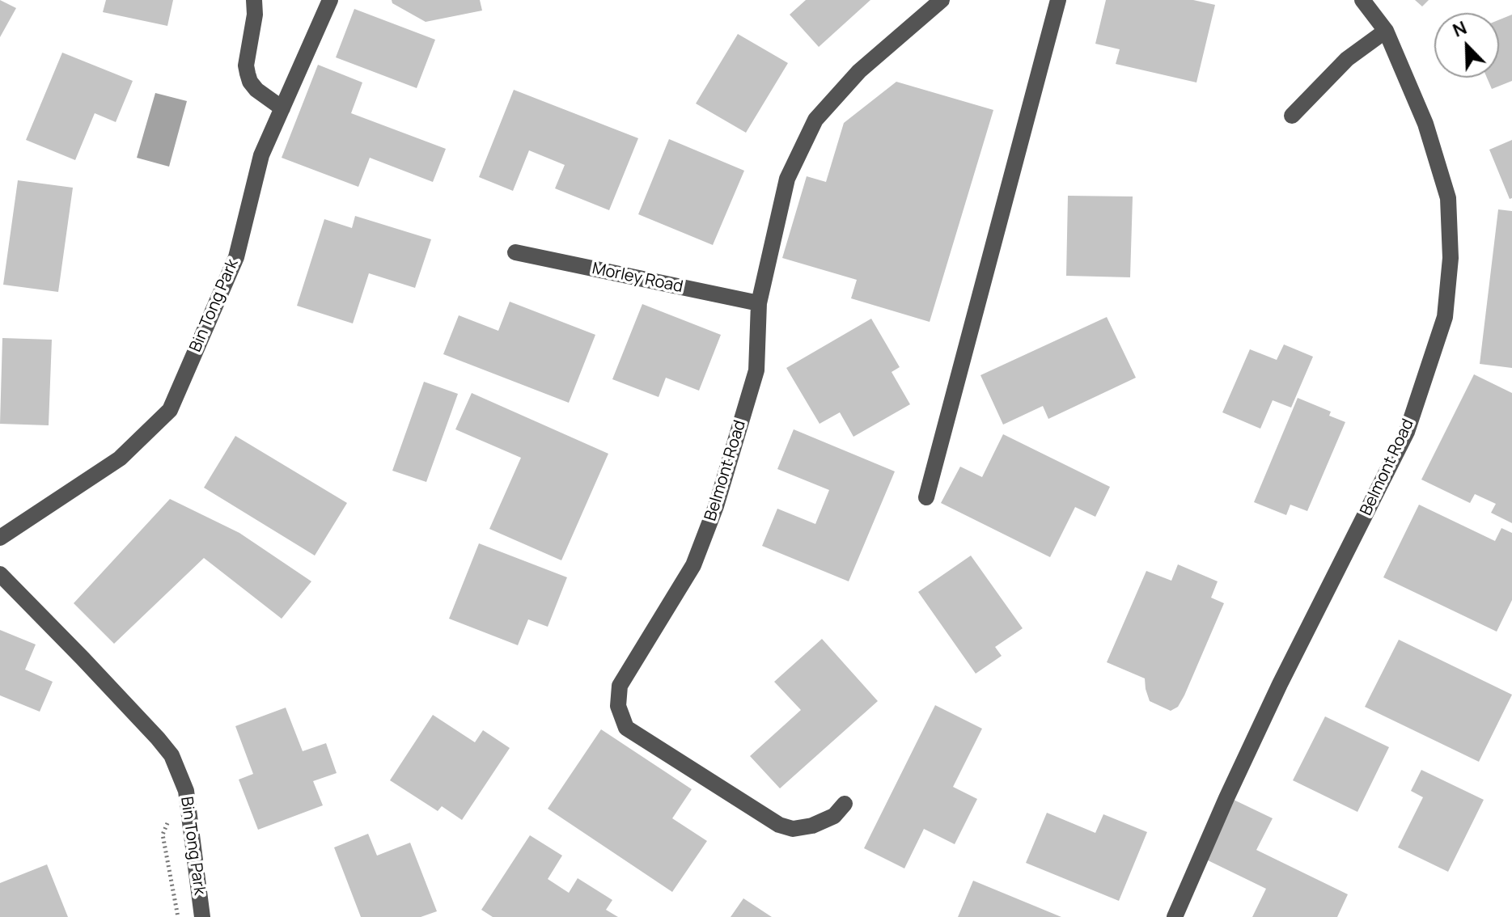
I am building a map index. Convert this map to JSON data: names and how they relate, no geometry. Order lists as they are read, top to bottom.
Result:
{
  "streets": {
    "street": ["Morley Road", "Bin Tong Park", "Belmont Road"]
  },
  "crossings": [
    ["Morley Road", "Belmont Road"]
  ],
  "north": "top left"
}
